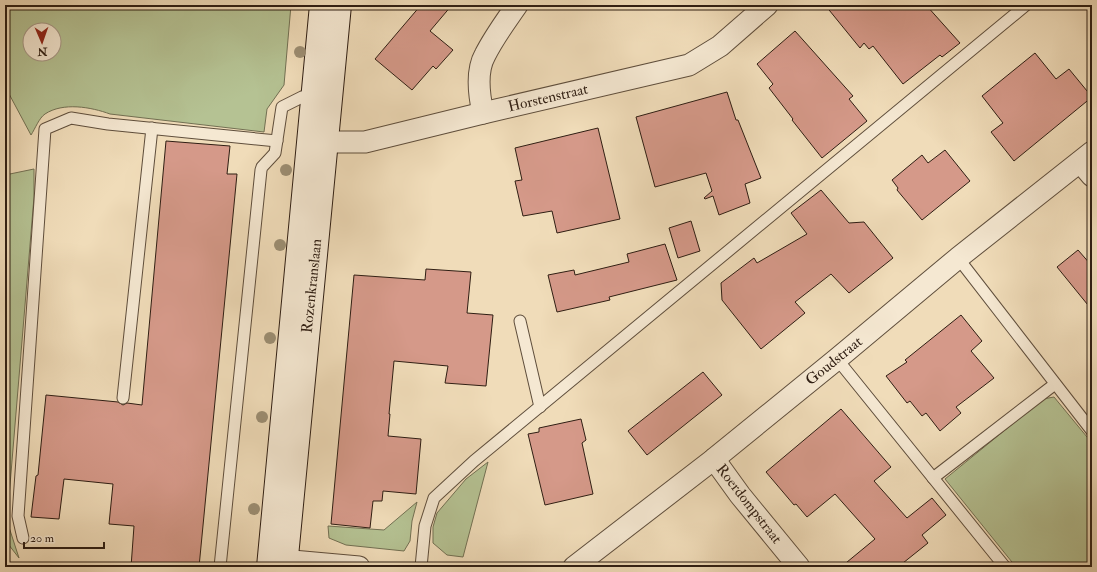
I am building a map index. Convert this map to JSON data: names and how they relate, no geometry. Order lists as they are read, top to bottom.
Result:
{
  "streets": {
    "street": [
      "Horstenstraat",
      "Rozenkranslaan",
      "Goudstraat",
      "Roerdompstraat"
    ]
  },
  "crossings": [
    ["Horstenstraat", "Rozenkranslaan"],
    ["Goudstraat", "Roerdompstraat"]
  ],
  "scale_bar": "20 m",
  "north": "bottom"
}
